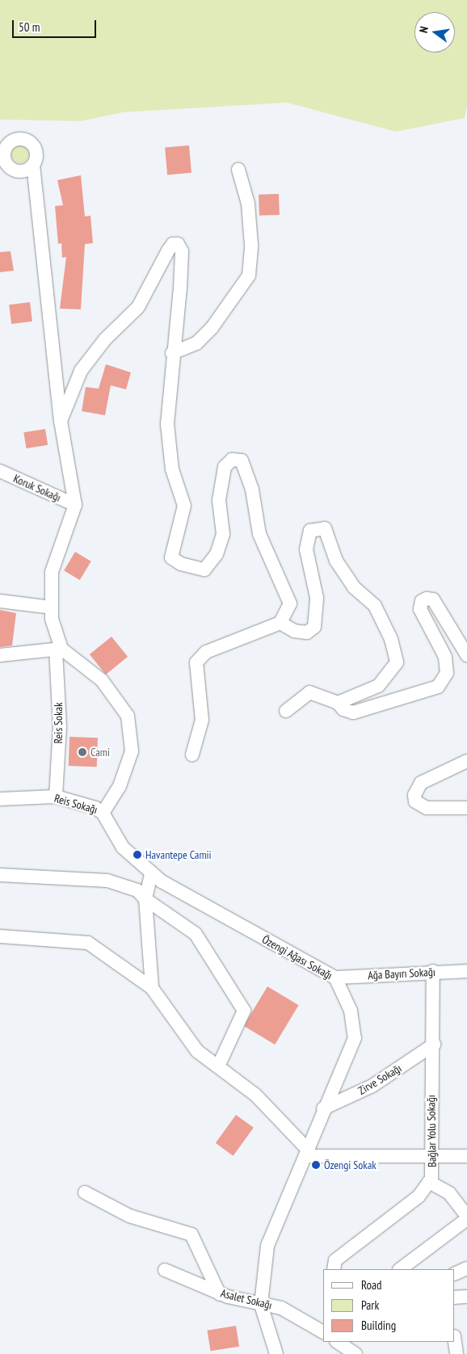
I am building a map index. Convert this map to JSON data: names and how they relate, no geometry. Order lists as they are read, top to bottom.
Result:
{
  "streets": {
    "street": [
      "Koruk Sokağı",
      "Reis Sokak",
      "Reis Sokağı",
      "Özengi Ağası Sokağı",
      "Ağa Bayırı Sokağı",
      "Zirve Sokağı",
      "Bağlar Yolu Sokağı",
      "Asalet Sokağı"
    ]
  },
  "crossings": [
    ["Koruk Sokağı", "Reis Sokak"],
    ["Reis Sokak", "Reis Sokağı"],
    ["Reis Sokağı", "Özengi Ağası Sokağı"],
    ["Özengi Ağası Sokağı", "Ağa Bayırı Sokağı"],
    ["Özengi Ağası Sokağı", "Zirve Sokağı"],
    ["Özengi Ağası Sokağı", "Asalet Sokağı"],
    ["Ağa Bayırı Sokağı", "Bağlar Yolu Sokağı"],
    ["Zirve Sokağı", "Bağlar Yolu Sokağı"]
  ],
  "places": ["Cami", "Havantepe Camii", "Özengi Sokak"],
  "legend": ["Road", "Park", "Building"],
  "scale_bar": "50 m",
  "north": "left"
}
